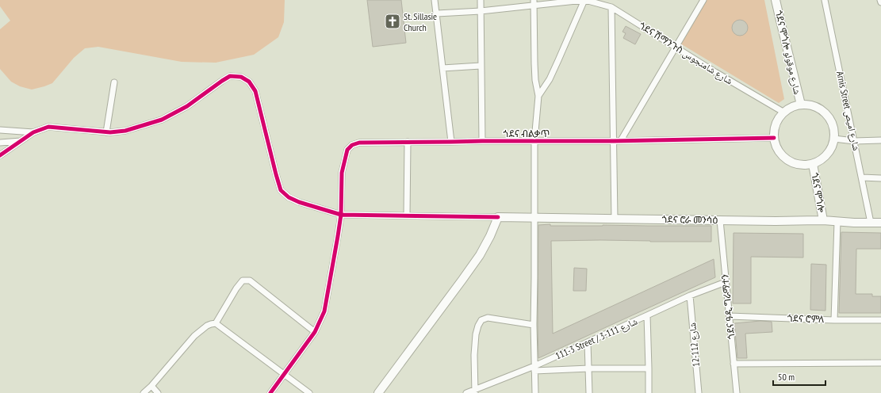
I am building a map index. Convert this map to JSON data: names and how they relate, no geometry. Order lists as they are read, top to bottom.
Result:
{
  "streets": {
    "main road": ["ጎደና ሞጎሎ شارع موقولو", "ጎደና ሞጎሎ", "ጎደና ሮራ መንሳዕ"],
    "street": [
      "ጎደና ሽማንጉስ شارع شامنجوس",
      "Arnis Street شارع اميص",
      "ጎደና ብልቃጥ",
      "ጎደና ዓዲ ግራማተን",
      "ጎደና ሮምለ",
      "111-3 Street / شارع 111-3",
      "شارع 112-12"
    ]
  },
  "crossings": [
    ["ጎደና ሞጎሎ شارع موقولو", "ጎደና ሽማንጉስ شارع شامنجوس"],
    ["ጎደና ሞጎሎ شارع موقولو", "ጎደና ብልቃጥ"],
    ["ጎደና ሞጎሎ شارع موقولو", "ጎደና ሞጎሎ"],
    ["ጎደና ሽማንጉስ شارع شامنجوس", "ጎደና ብልቃጥ"],
    ["ጎደና ሽማንጉስ شارع شامنجوس", "ጎደና ሞጎሎ"],
    ["Arnis Street شارع اميص", "ጎደና ሮራ መንሳዕ"],
    ["ጎደና ብልቃጥ", "ጎደና ሞጎሎ"],
    ["ጎደና ሞጎሎ", "ጎደና ሮራ መንሳዕ"],
    ["ጎደና ሮራ መንሳዕ", "ጎደና ዓዲ ግራማተን"],
    ["ጎደና ዓዲ ግራማተን", "ጎደና ሮምለ"],
    ["ጎደና ዓዲ ግራማተን", "111-3 Street / شارع 111-3"],
    ["111-3 Street / شارع 111-3", "شارع 112-12"]
  ],
  "places": {
    "church": ["St. Sillasie Church"]
  },
  "scale_bar": "50 m"
}
